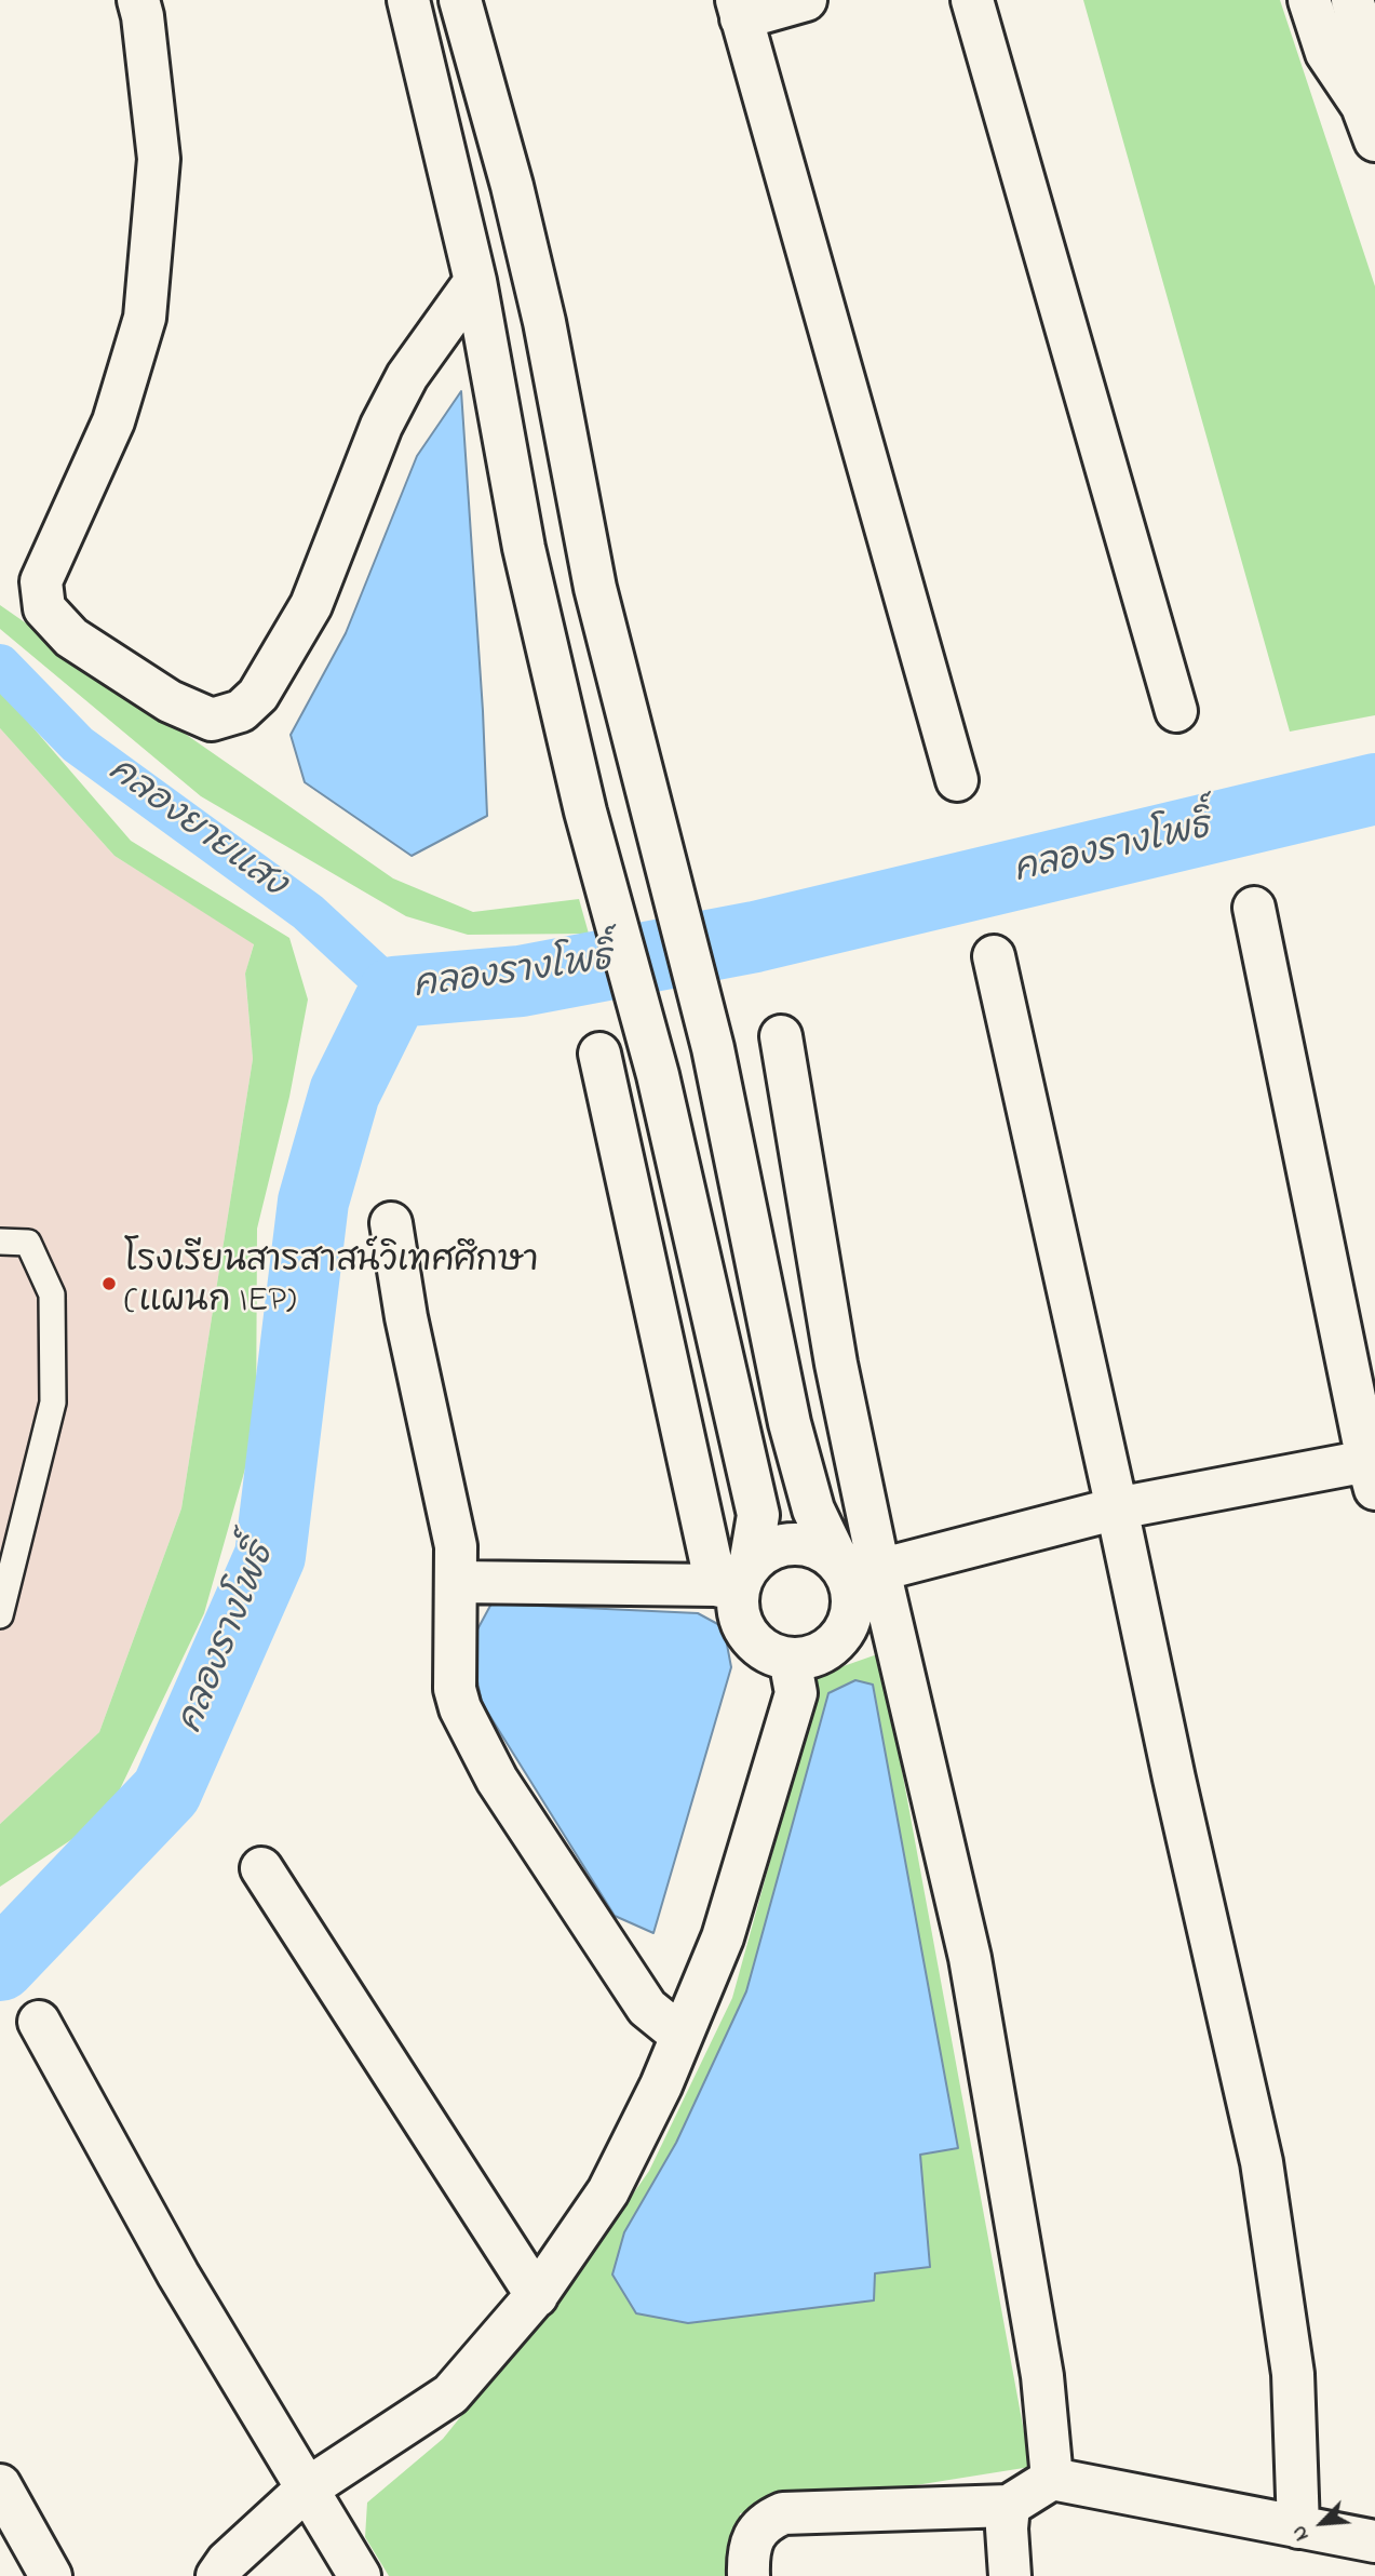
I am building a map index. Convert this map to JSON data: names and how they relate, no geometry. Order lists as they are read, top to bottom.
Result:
{
  "water": ["คลองยายแสง", "คลองรางโพธิ์"],
  "places": ["โรงเรียนสารสาสน์วิเทศศึกษา (แผนก IEP)"],
  "north": "bottom left"
}
